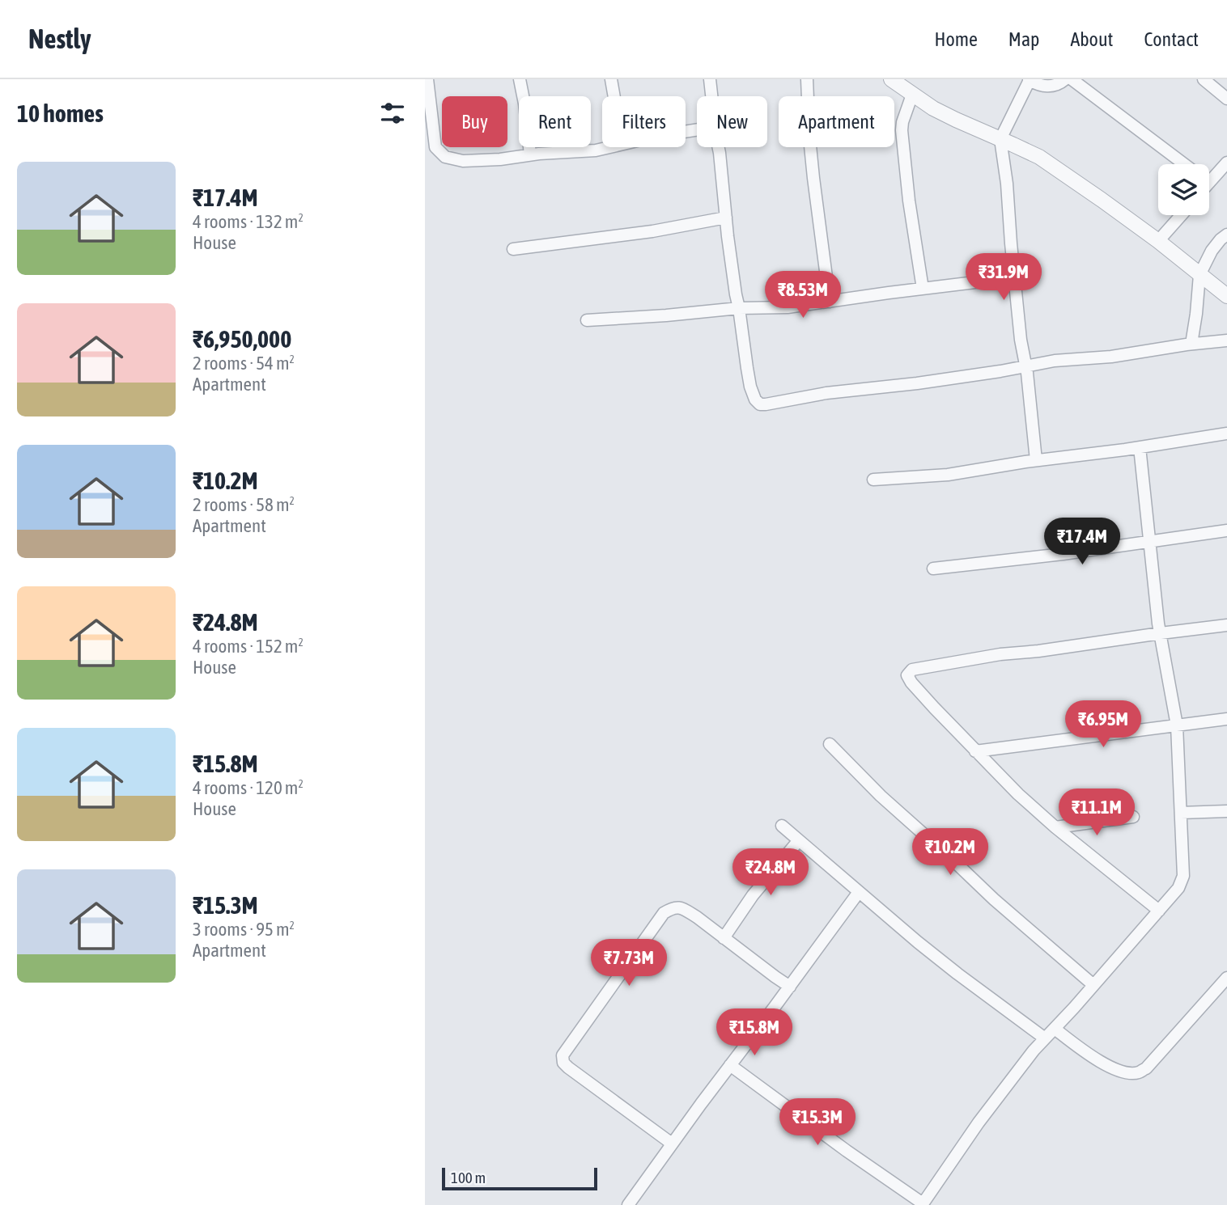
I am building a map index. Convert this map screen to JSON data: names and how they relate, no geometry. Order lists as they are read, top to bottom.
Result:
{
  "scale_bar": "100 m",
  "page": {
    "header": "Nestly",
    "nav": [
      "Home",
      "Map",
      "About",
      "Contact"
    ],
    "heading": "10 homes",
    "chip": [
      "Buy",
      "Rent",
      "Filters",
      "New",
      "Apartment"
    ],
    "list": [
      {
        "name": "₹17.4M",
        "note": "4 rooms · 132 m² · House"
      },
      {
        "name": "₹6,950,000",
        "note": "2 rooms · 54 m² · Apartment"
      },
      {
        "name": "₹10.2M",
        "note": "2 rooms · 58 m² · Apartment"
      },
      {
        "name": "₹24.8M",
        "note": "4 rooms · 152 m² · House"
      },
      {
        "name": "₹15.8M",
        "note": "4 rooms · 120 m² · House"
      },
      {
        "name": "₹15.3M",
        "note": "3 rooms · 95 m² · Apartment"
      }
    ],
    "price": [
      "₹31.9M",
      "₹8.53M",
      "₹17.4M",
      "₹6.95M",
      "₹11.1M",
      "₹10.2M",
      "₹24.8M",
      "₹7.73M",
      "₹15.8M",
      "₹15.3M"
    ],
    "scale": "100 m"
  }
}
